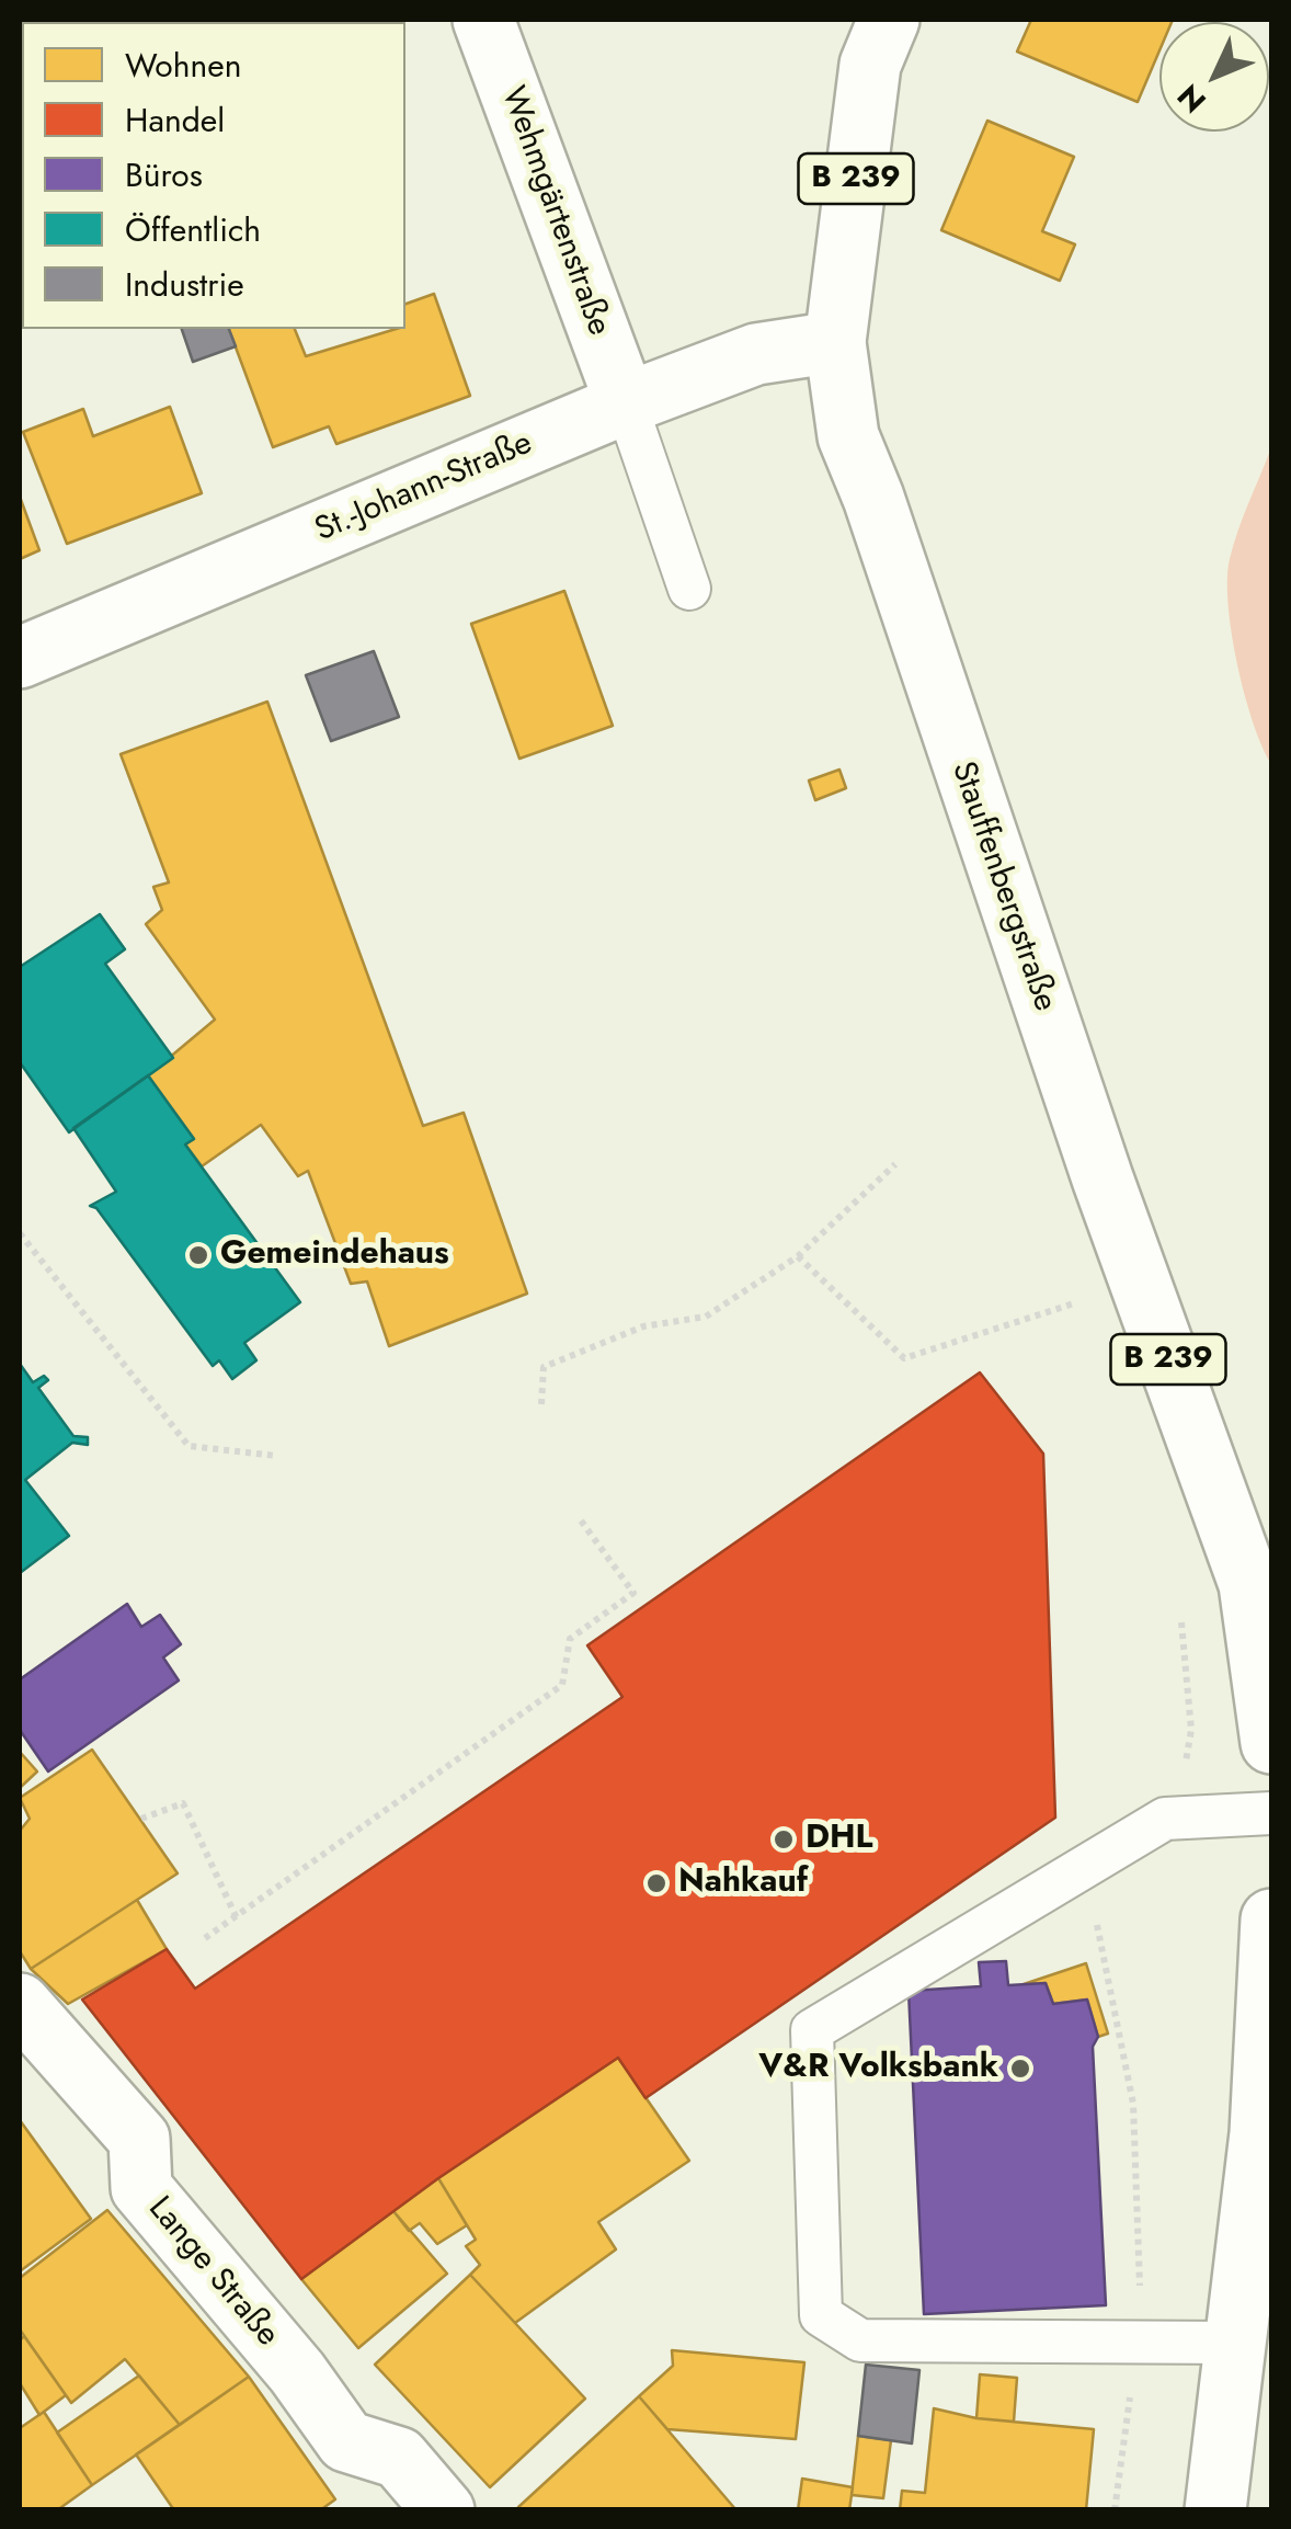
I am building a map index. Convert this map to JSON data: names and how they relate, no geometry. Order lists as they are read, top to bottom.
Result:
{
  "streets": {
    "main road": [
      "B 239",
      "Wehmgärtenstraße",
      "St.-Johann-Straße",
      "Stauffenbergstraße",
      "Lange Straße"
    ]
  },
  "crossings": [
    ["Wehmgärtenstraße", "St.-Johann-Straße"],
    ["St.-Johann-Straße", "Stauffenbergstraße"]
  ],
  "places": [
    "Gemeindehaus",
    "DHL",
    "Nahkauf",
    "V&R Volksbank"
  ],
  "legend": [
    "Wohnen",
    "Handel",
    "Büros",
    "Öffentlich",
    "Industrie"
  ],
  "north": "bottom left"
}
